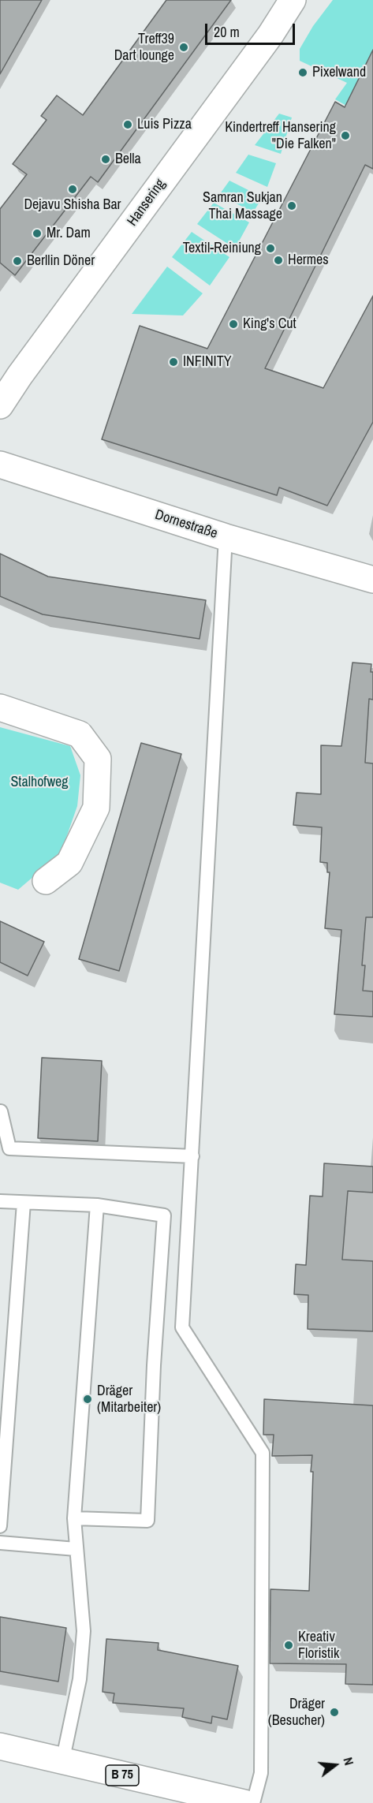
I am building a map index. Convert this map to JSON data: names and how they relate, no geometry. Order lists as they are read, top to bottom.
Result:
{
  "streets": {
    "street": ["Hansering", "Dornestraße", "B 75"]
  },
  "parks": ["Stalhofweg"],
  "places": [
    "Treff39 Dart lounge",
    "Pixelwand",
    "Luis Pizza",
    "Kindertreff Hansering \"Die Falken\"",
    "Bella",
    "Dejavu Shisha Bar",
    "Samran Sukjan Thai Massage",
    "Mr. Dam",
    "Textil-Reiniung",
    "Hermes",
    "Berllin Döner",
    "King's Cut",
    "INFINITY",
    "Dräger (Mitarbeiter)",
    "Kreativ Floristik",
    "Dräger (Besucher)"
  ],
  "scale_bar": "20 m",
  "north": "right"
}
